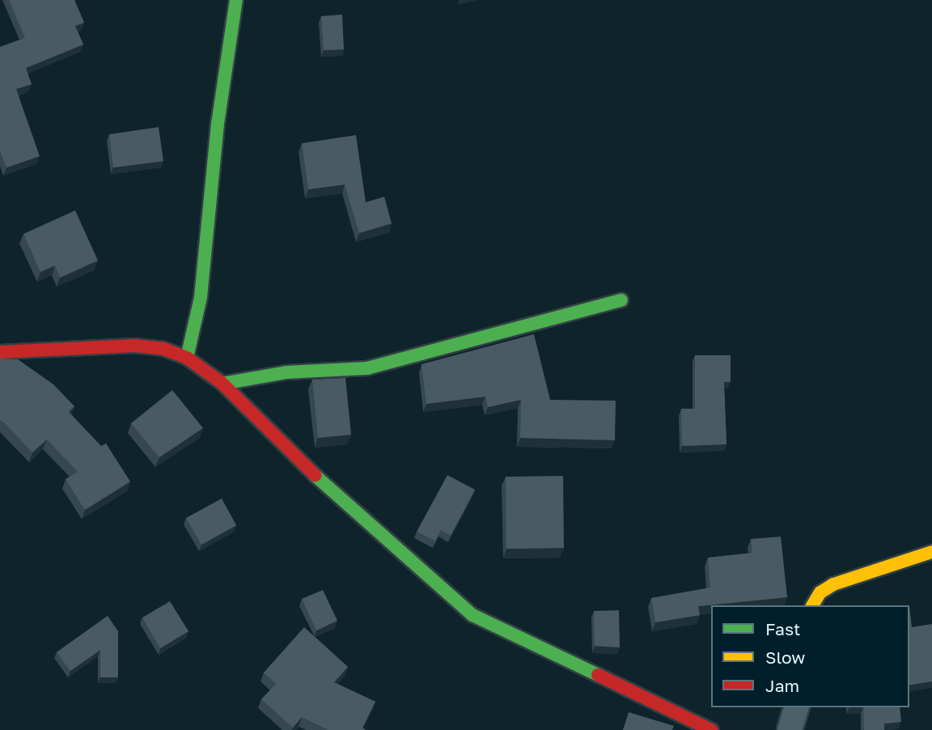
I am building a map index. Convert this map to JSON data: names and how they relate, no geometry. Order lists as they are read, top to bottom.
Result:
{
  "legend": ["Fast", "Slow", "Jam"]
}
